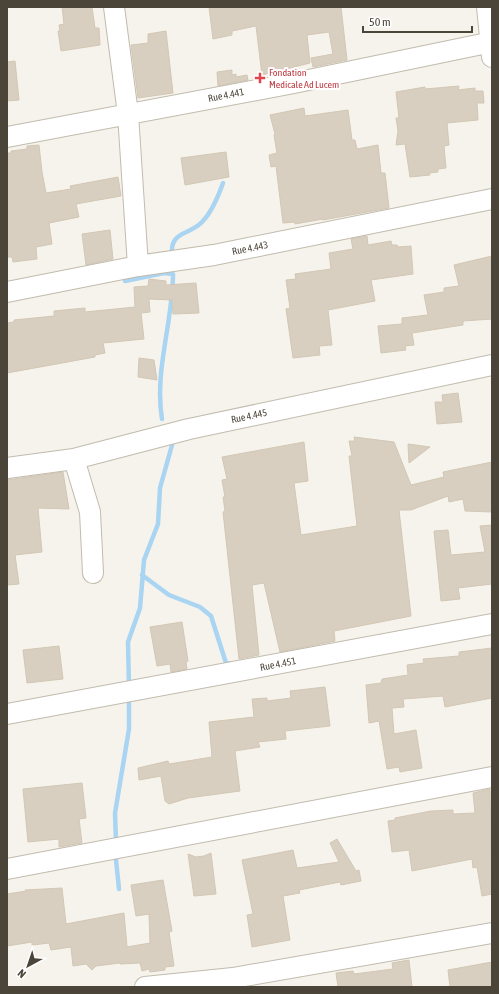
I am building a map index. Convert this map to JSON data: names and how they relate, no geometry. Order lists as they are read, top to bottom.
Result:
{
  "streets": {
    "street": [
      "Rue 4.441",
      "Rue 4.443",
      "Rue 4.445",
      "Rue 4.451"
    ]
  },
  "places": {
    "health": ["Fondation Medicale Ad Lucem"]
  },
  "scale_bar": "50 m",
  "north": "bottom left"
}
